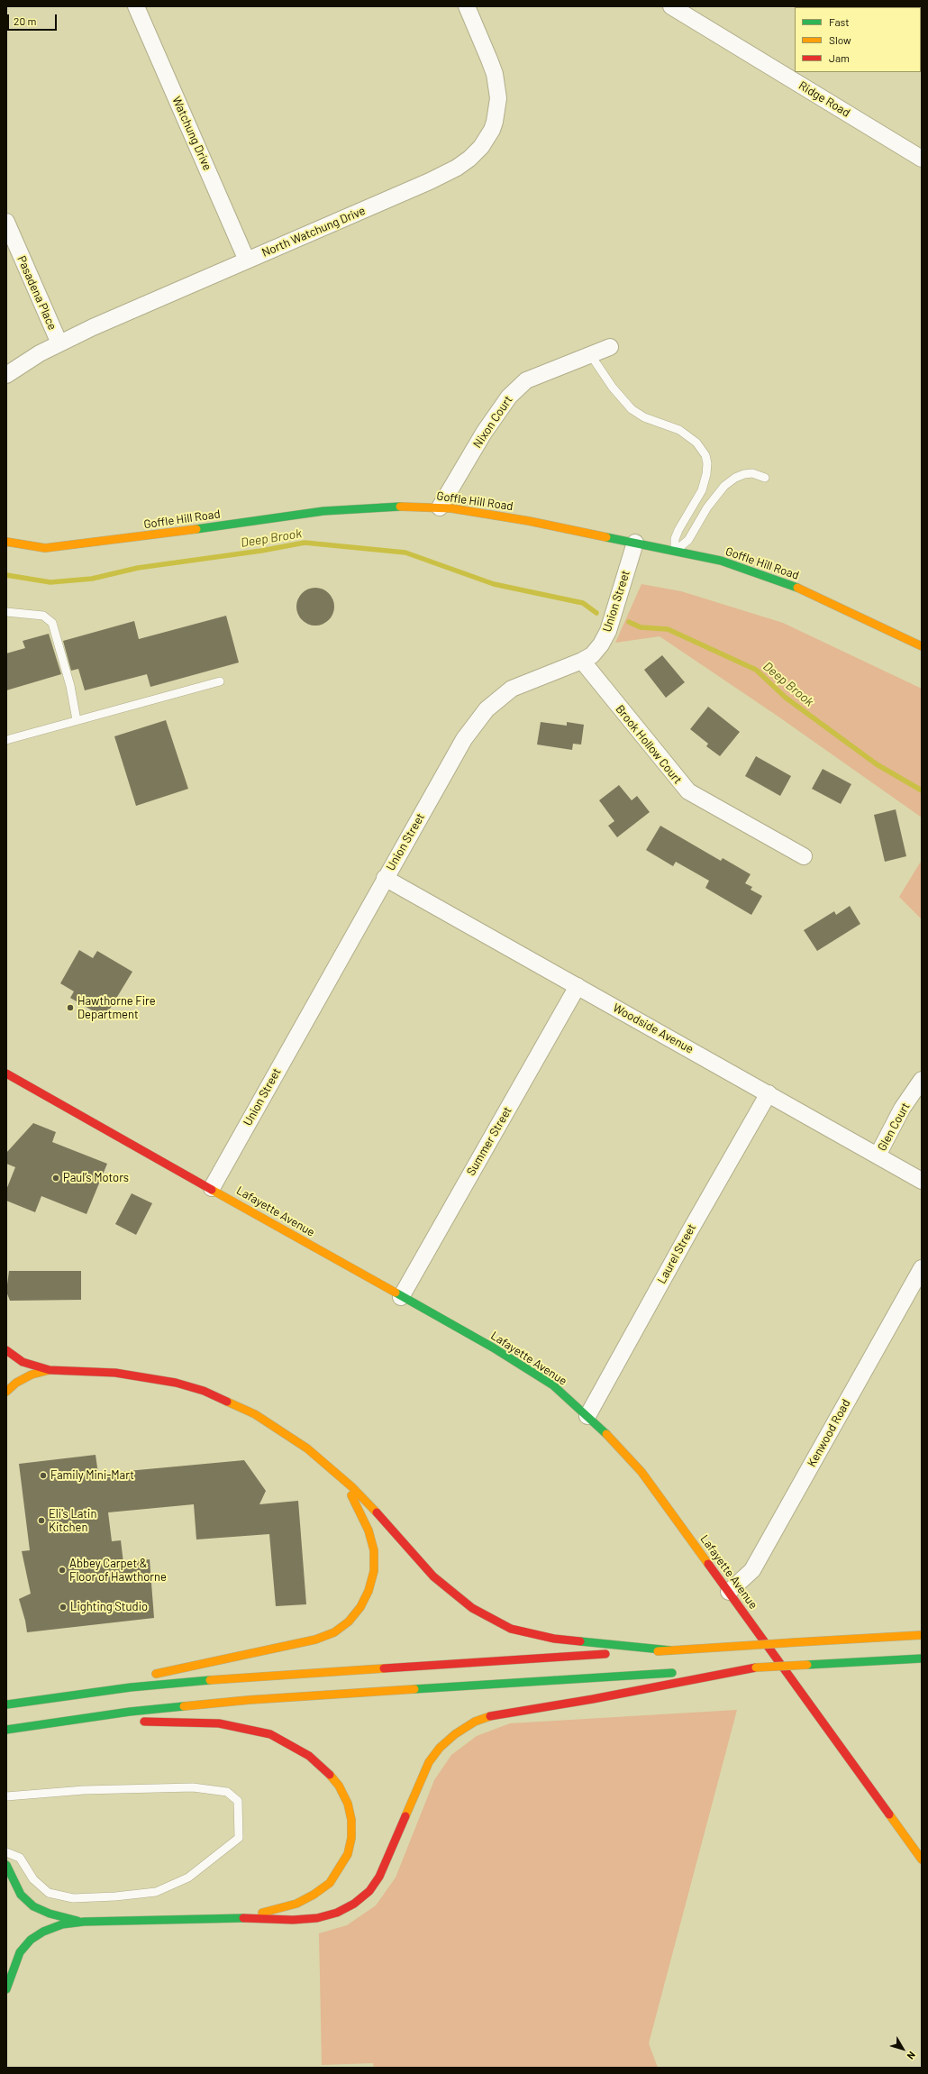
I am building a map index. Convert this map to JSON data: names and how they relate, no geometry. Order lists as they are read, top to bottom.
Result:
{
  "streets": {
    "main road": ["Goffle Hill Road", "Lafayette Avenue"],
    "street": [
      "Ridge Road",
      "Watchung Drive",
      "North Watchung Drive",
      "Pasadena Place",
      "Nixon Court",
      "Union Street",
      "Brook Hollow Court",
      "Woodside Avenue",
      "Glen Court",
      "Summer Street",
      "Laurel Street",
      "Kenwood Road"
    ]
  },
  "crossings": [
    ["Watchung Drive", "North Watchung Drive"],
    ["North Watchung Drive", "Pasadena Place"],
    ["Nixon Court", "Goffle Hill Road"],
    ["Goffle Hill Road", "Union Street"],
    ["Union Street", "Brook Hollow Court"],
    ["Union Street", "Woodside Avenue"],
    ["Union Street", "Lafayette Avenue"],
    ["Woodside Avenue", "Glen Court"],
    ["Woodside Avenue", "Summer Street"],
    ["Woodside Avenue", "Laurel Street"],
    ["Summer Street", "Lafayette Avenue"],
    ["Lafayette Avenue", "Laurel Street"],
    ["Lafayette Avenue", "Kenwood Road"]
  ],
  "water": ["Deep Brook"],
  "places": [
    "Hawthorne Fire Department",
    "Paul’s Motors",
    "Family Mini-Mart",
    "Eli's Latin Kitchen",
    "Abbey Carpet & Floor of Hawthorne",
    "Lighting Studio"
  ],
  "legend": ["Fast", "Slow", "Jam"],
  "scale_bar": "20 m",
  "north": "bottom right"
}
